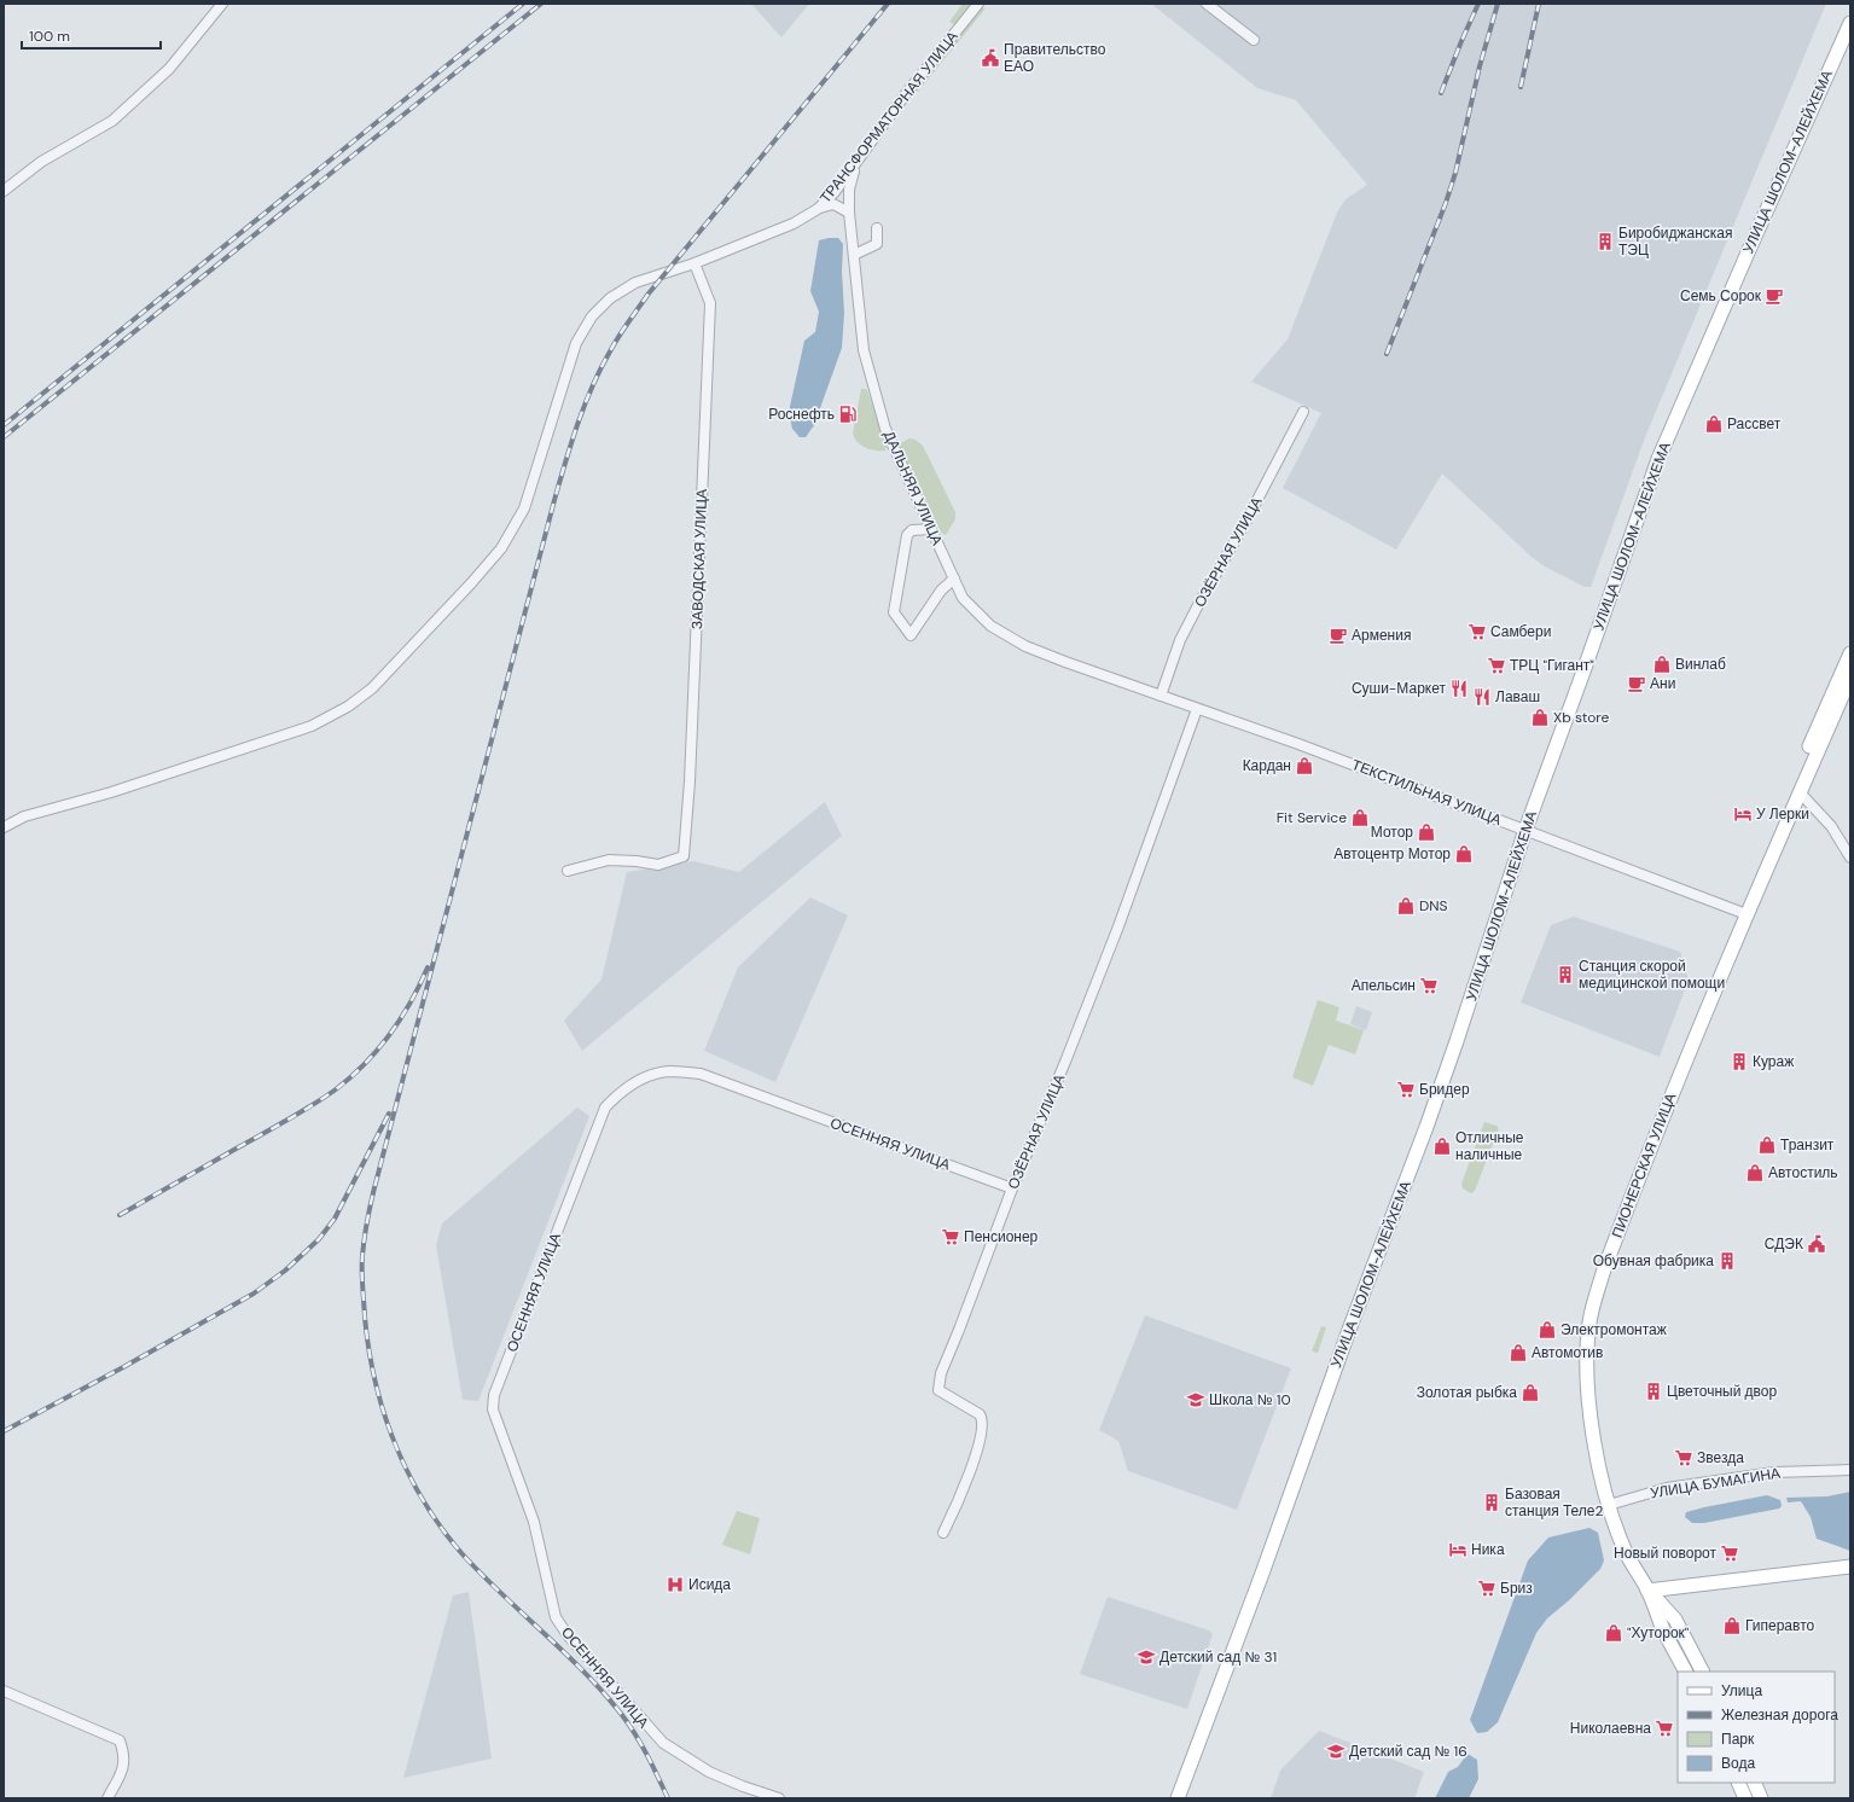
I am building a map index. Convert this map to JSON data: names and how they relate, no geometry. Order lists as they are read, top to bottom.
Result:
{
  "streets": {
    "main road": ["УЛИЦА ШОЛОМ-АЛЕЙХЕМА", "ПИОНЕРСКАЯ УЛИЦА"],
    "street": [
      "ТРАНСФОРМАТОРНАЯ УЛИЦА",
      "ДАЛЬНЯЯ УЛИЦА",
      "ОЗЁРНАЯ УЛИЦА",
      "ЗАВОДСКАЯ УЛИЦА",
      "ТЕКСТИЛЬНАЯ УЛИЦА",
      "ОСЕННЯЯ УЛИЦА",
      "УЛИЦА БУМАГИНА"
    ]
  },
  "crossings": [
    ["ТРАНСФОРМАТОРНАЯ УЛИЦА", "ДАЛЬНЯЯ УЛИЦА"],
    ["ТРАНСФОРМАТОРНАЯ УЛИЦА", "ЗАВОДСКАЯ УЛИЦА"],
    ["УЛИЦА ШОЛОМ-АЛЕЙХЕМА", "ТЕКСТИЛЬНАЯ УЛИЦА"],
    ["ДАЛЬНЯЯ УЛИЦА", "ОЗЁРНАЯ УЛИЦА"],
    ["ДАЛЬНЯЯ УЛИЦА", "ТЕКСТИЛЬНАЯ УЛИЦА"],
    ["ОЗЁРНАЯ УЛИЦА", "ТЕКСТИЛЬНАЯ УЛИЦА"],
    ["ОЗЁРНАЯ УЛИЦА", "ОСЕННЯЯ УЛИЦА"],
    ["ТЕКСТИЛЬНАЯ УЛИЦА", "ПИОНЕРСКАЯ УЛИЦА"],
    ["ПИОНЕРСКАЯ УЛИЦА", "УЛИЦА БУМАГИНА"]
  ],
  "places": {
    "public building": ["Правительство ЕАО", "СДЭК"],
    "building": [
      "Биробиджанская ТЭЦ",
      "Станция скорой медицинской помощи",
      "Кураж",
      "Обувная фабрика",
      "Цветочный двор",
      "Базовая станция Теле2"
    ],
    "cafe": ["Семь Сорок", "Армения", "Ани"],
    "fuel station": ["Роснефть"],
    "shop": [
      "Рассвет",
      "Винлаб",
      "Xb store",
      "Кардан",
      "Fit Service",
      "Мотор",
      "Автоцентр Мотор",
      "DNS",
      "Транзит",
      "Отличные наличные",
      "Автостиль",
      "Электромонтаж",
      "Автомотив",
      "Золотая рыбка",
      "Гиперавто",
      "\"Хуторок\""
    ],
    "supermarket": [
      "Самбери",
      "ТРЦ \"Гигант\"",
      "Апельсин",
      "Бридер",
      "Пенсионер",
      "Звезда",
      "Новый поворот",
      "Бриз",
      "Николаевна"
    ],
    "restaurant": ["Суши-Маркет", "Лаваш"],
    "hotel": ["У Лерки", "Ника"],
    "school or university": ["Школа № 10", "Детский сад № 31", "Детский сад № 16"],
    "hospital": ["Исида"]
  },
  "legend": [
    "Улица",
    "Железная дорога",
    "Парк",
    "Вода"
  ],
  "scale_bar": "100 m"
}
